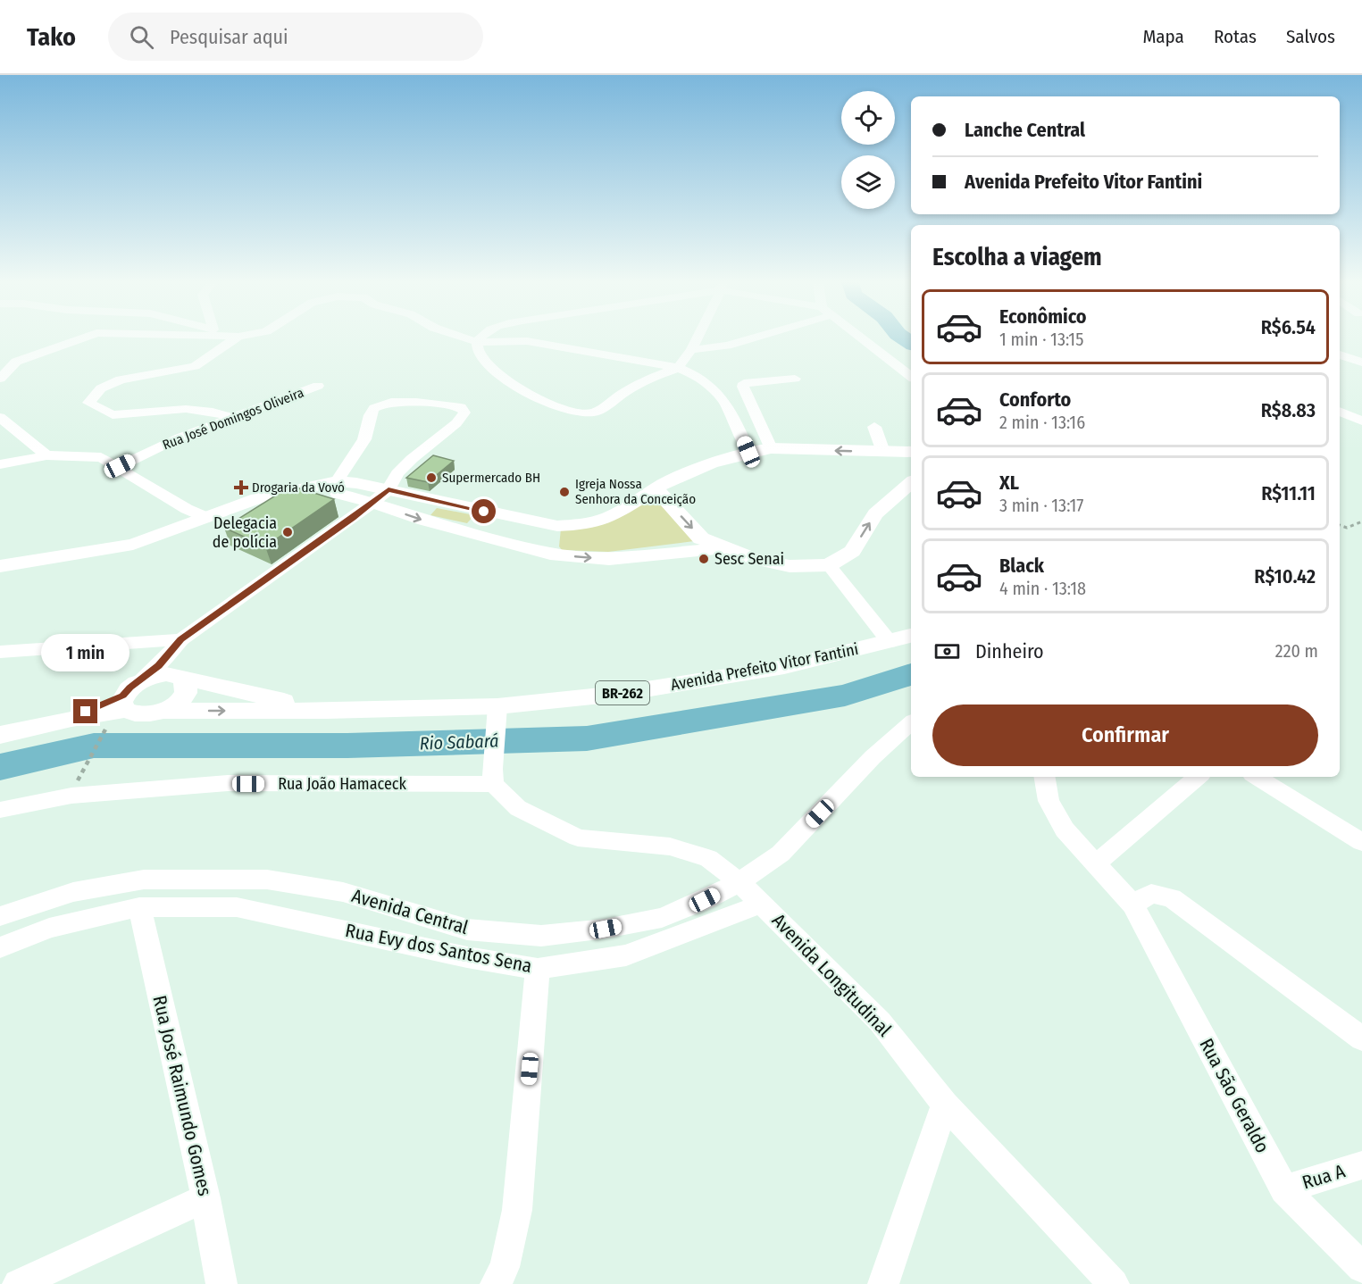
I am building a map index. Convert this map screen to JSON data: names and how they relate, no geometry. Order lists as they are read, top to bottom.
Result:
{
  "streets": {
    "main road": ["Avenida Prefeito Vitor Fantini", "BR-262"],
    "street": [
      "Rua José Domingos Oliveira",
      "Rua João Hamaceck",
      "Avenida Central",
      "Rua Evy dos Santos Sena",
      "Avenida Longitudinal",
      "Rua José Raimundo Gomes",
      "Rua São Geraldo",
      "Rua A"
    ]
  },
  "crossings": [
    ["Rua João Hamaceck", "Avenida Longitudinal"],
    ["Avenida Central", "Avenida Longitudinal"],
    ["Rua Evy dos Santos Sena", "Avenida Longitudinal"],
    ["Rua Evy dos Santos Sena", "Rua José Raimundo Gomes"],
    ["Rua São Geraldo", "Rua A"]
  ],
  "water": ["Rio Sabará"],
  "places": {
    "other": [
      "Supermercado BH",
      "Igreja Nossa Senhora da Conceição",
      "Delegacia de polícia",
      "Sesc Senai"
    ],
    "health": ["Drogaria da Vovó"]
  },
  "page": {
    "header": "Tako",
    "search": "Pesquisar aqui",
    "nav": ["Mapa", "Rotas", "Salvos"],
    "banner": ["Lanche Central", "Avenida Prefeito Vitor Fantini"],
    "heading": "Escolha a viagem",
    "list": [
      {
        "name": "Econômico",
        "note": "1 min · 13:15",
        "value": "R$6.54"
      },
      {
        "name": "Conforto",
        "note": "2 min · 13:16",
        "value": "R$8.83"
      },
      {
        "name": "XL",
        "note": "3 min · 13:17",
        "value": "R$11.11"
      },
      {
        "name": "Black",
        "note": "4 min · 13:18",
        "value": "R$10.42"
      }
    ],
    "pay": ["Dinheiro", "220 m"],
    "bubble": "1 min",
    "buttons": "Confirmar"
  }
}
